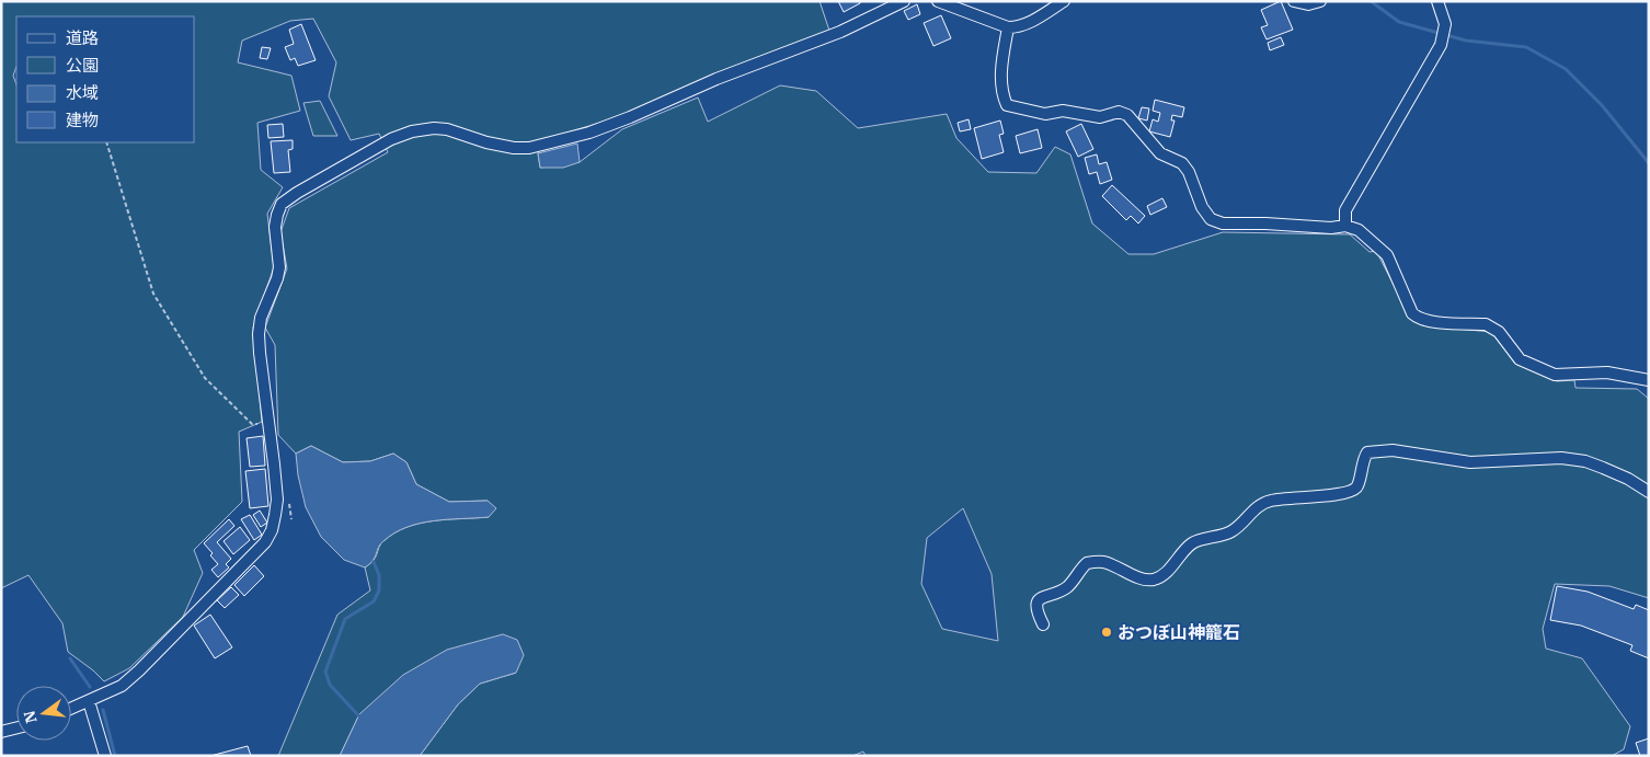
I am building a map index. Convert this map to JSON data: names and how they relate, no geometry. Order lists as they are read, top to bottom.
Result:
{
  "places": ["おつぼ山神籠石"],
  "legend": [
    "道路",
    "公園",
    "水域",
    "建物"
  ],
  "north": "left"
}
